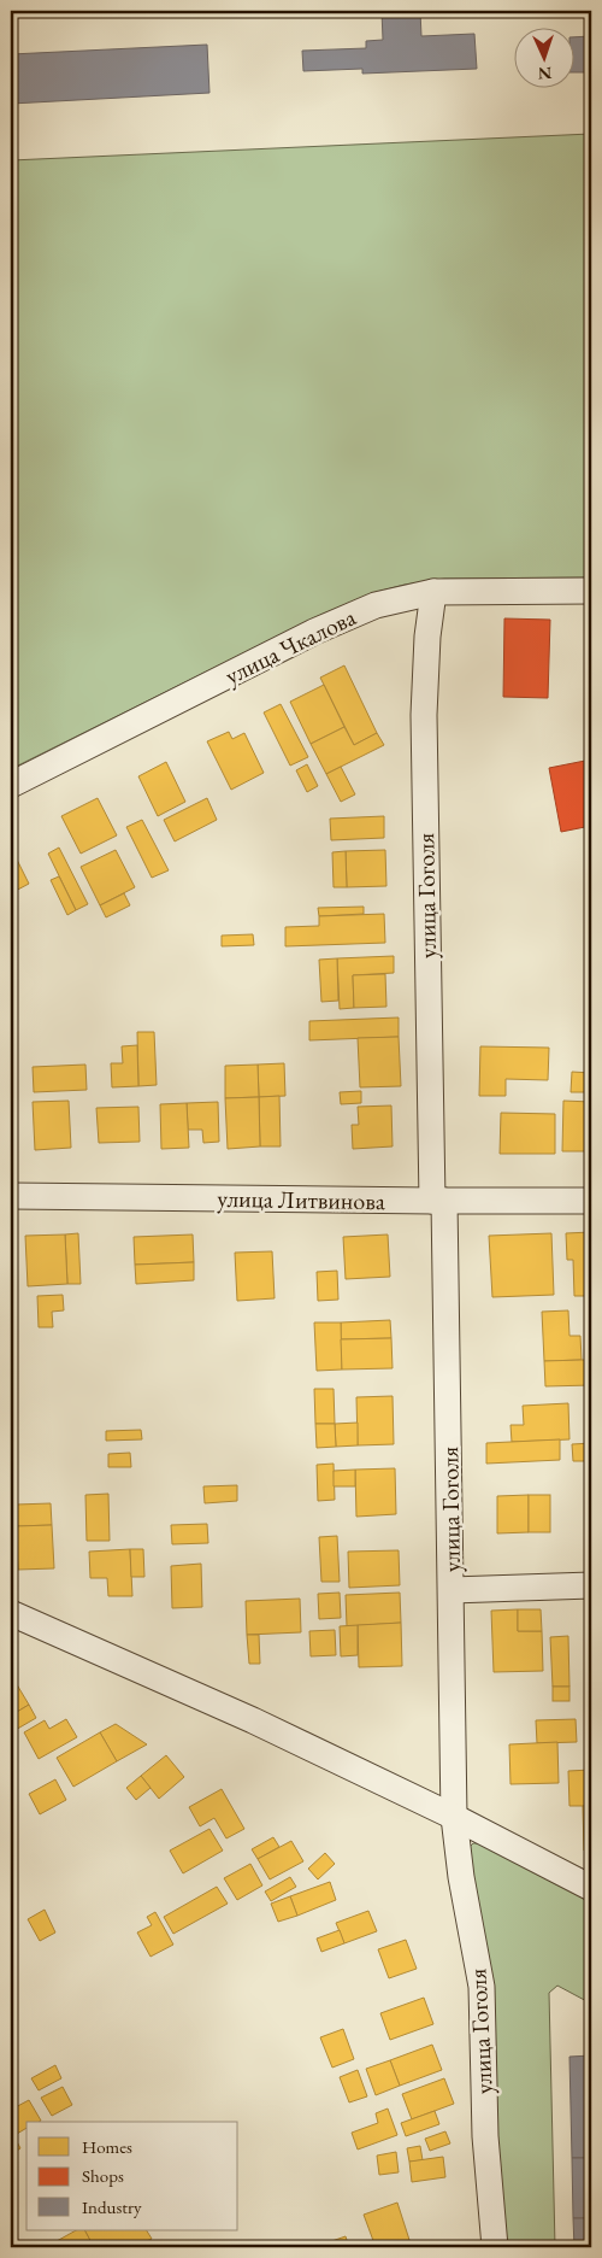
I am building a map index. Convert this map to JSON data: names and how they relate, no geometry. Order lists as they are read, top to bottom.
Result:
{
  "streets": {
    "street": ["улица Чкалова", "улица Гоголя", "улица Литвинова"]
  },
  "crossings": [
    ["улица Чкалова", "улица Гоголя"],
    ["улица Гоголя", "улица Литвинова"]
  ],
  "legend": ["Homes", "Shops", "Industry"],
  "north": "bottom"
}
